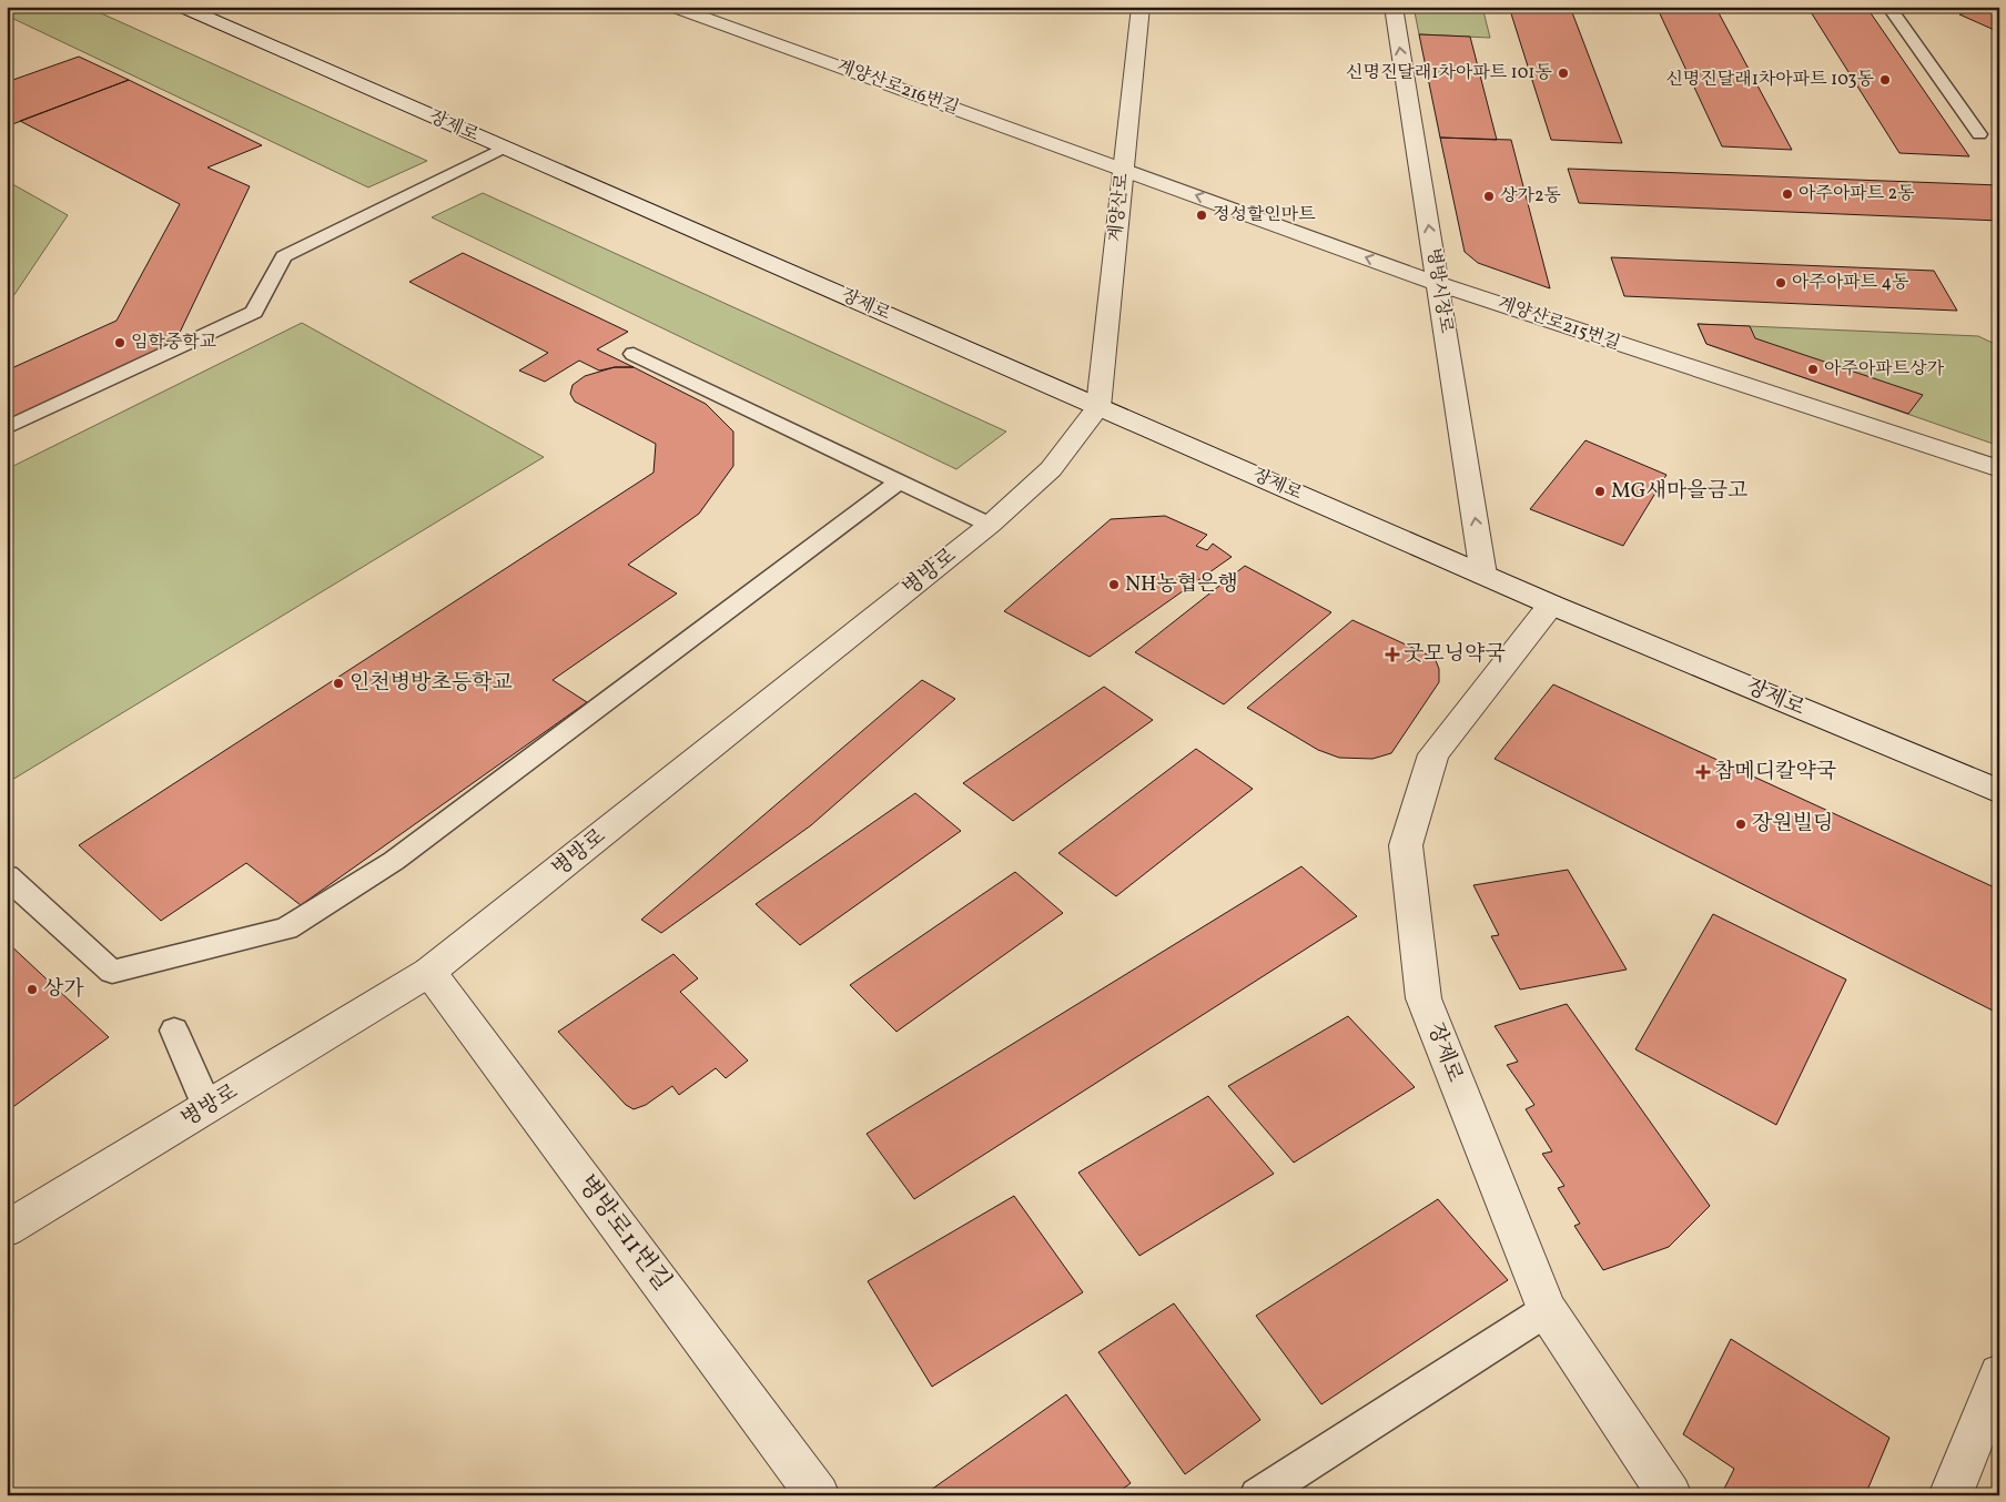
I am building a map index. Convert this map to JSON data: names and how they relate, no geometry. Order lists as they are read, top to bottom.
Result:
{
  "streets": {
    "street": [
      "계양산로216번길",
      "장제로",
      "계양산로",
      "병방시장로",
      "계양산로215번길",
      "병방로",
      "병방로11번길"
    ]
  },
  "crossings": [
    ["계양산로216번길", "계양산로"],
    ["계양산로216번길", "계양산로215번길"],
    ["장제로", "계양산로"],
    ["장제로", "병방시장로"],
    ["장제로", "병방로"],
    ["계양산로", "계양산로215번길"],
    ["계양산로", "병방로"],
    ["병방시장로", "계양산로215번길"],
    ["병방로", "병방로11번길"]
  ],
  "one_way": ["병방시장로", "계양산로215번길"],
  "places": {
    "other": [
      "신명진달래1차아파트 101동",
      "신명진달래1차아파트 103동",
      "아주아파트 2동",
      "상가2동",
      "정성할인마트",
      "아주아파트 4동",
      "임학중학교",
      "아주아파트상가",
      "MG새마을금고",
      "NH농협은행",
      "인천병방초등학교",
      "장원빌딩",
      "상가"
    ],
    "health": ["굿모닝약국", "참메디칼약국"]
  }
}
